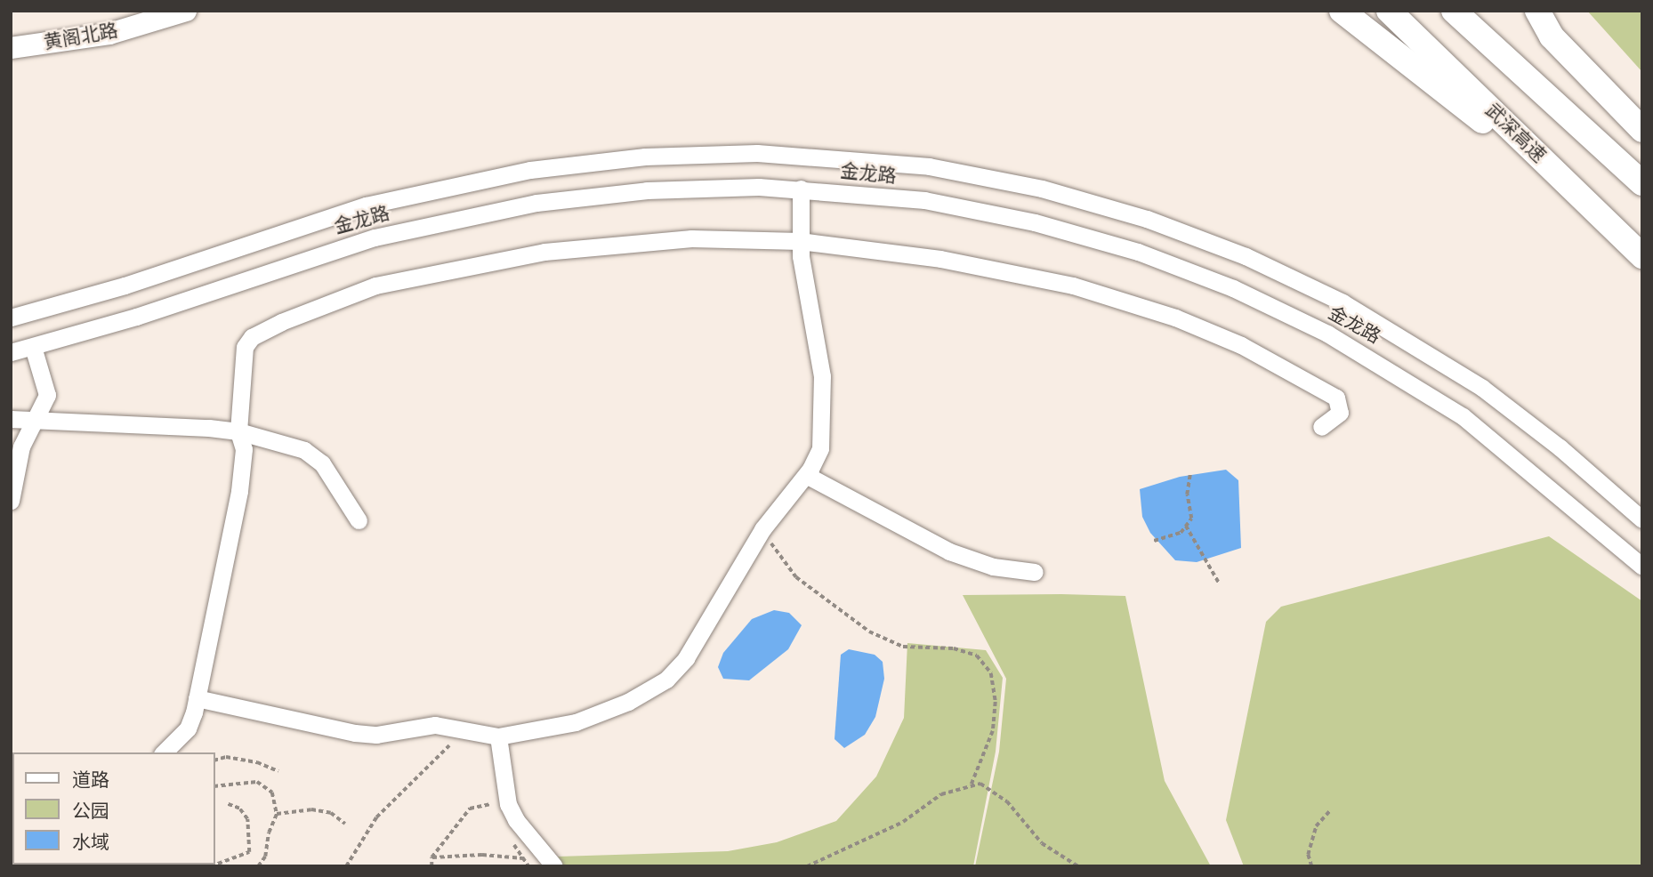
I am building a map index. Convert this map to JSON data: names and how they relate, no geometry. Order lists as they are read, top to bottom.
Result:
{
  "streets": {
    "highway": ["武深高速"],
    "main road": ["黄阁北路"],
    "street": ["金龙路"]
  },
  "legend": ["道路", "公园", "水域"]
}
